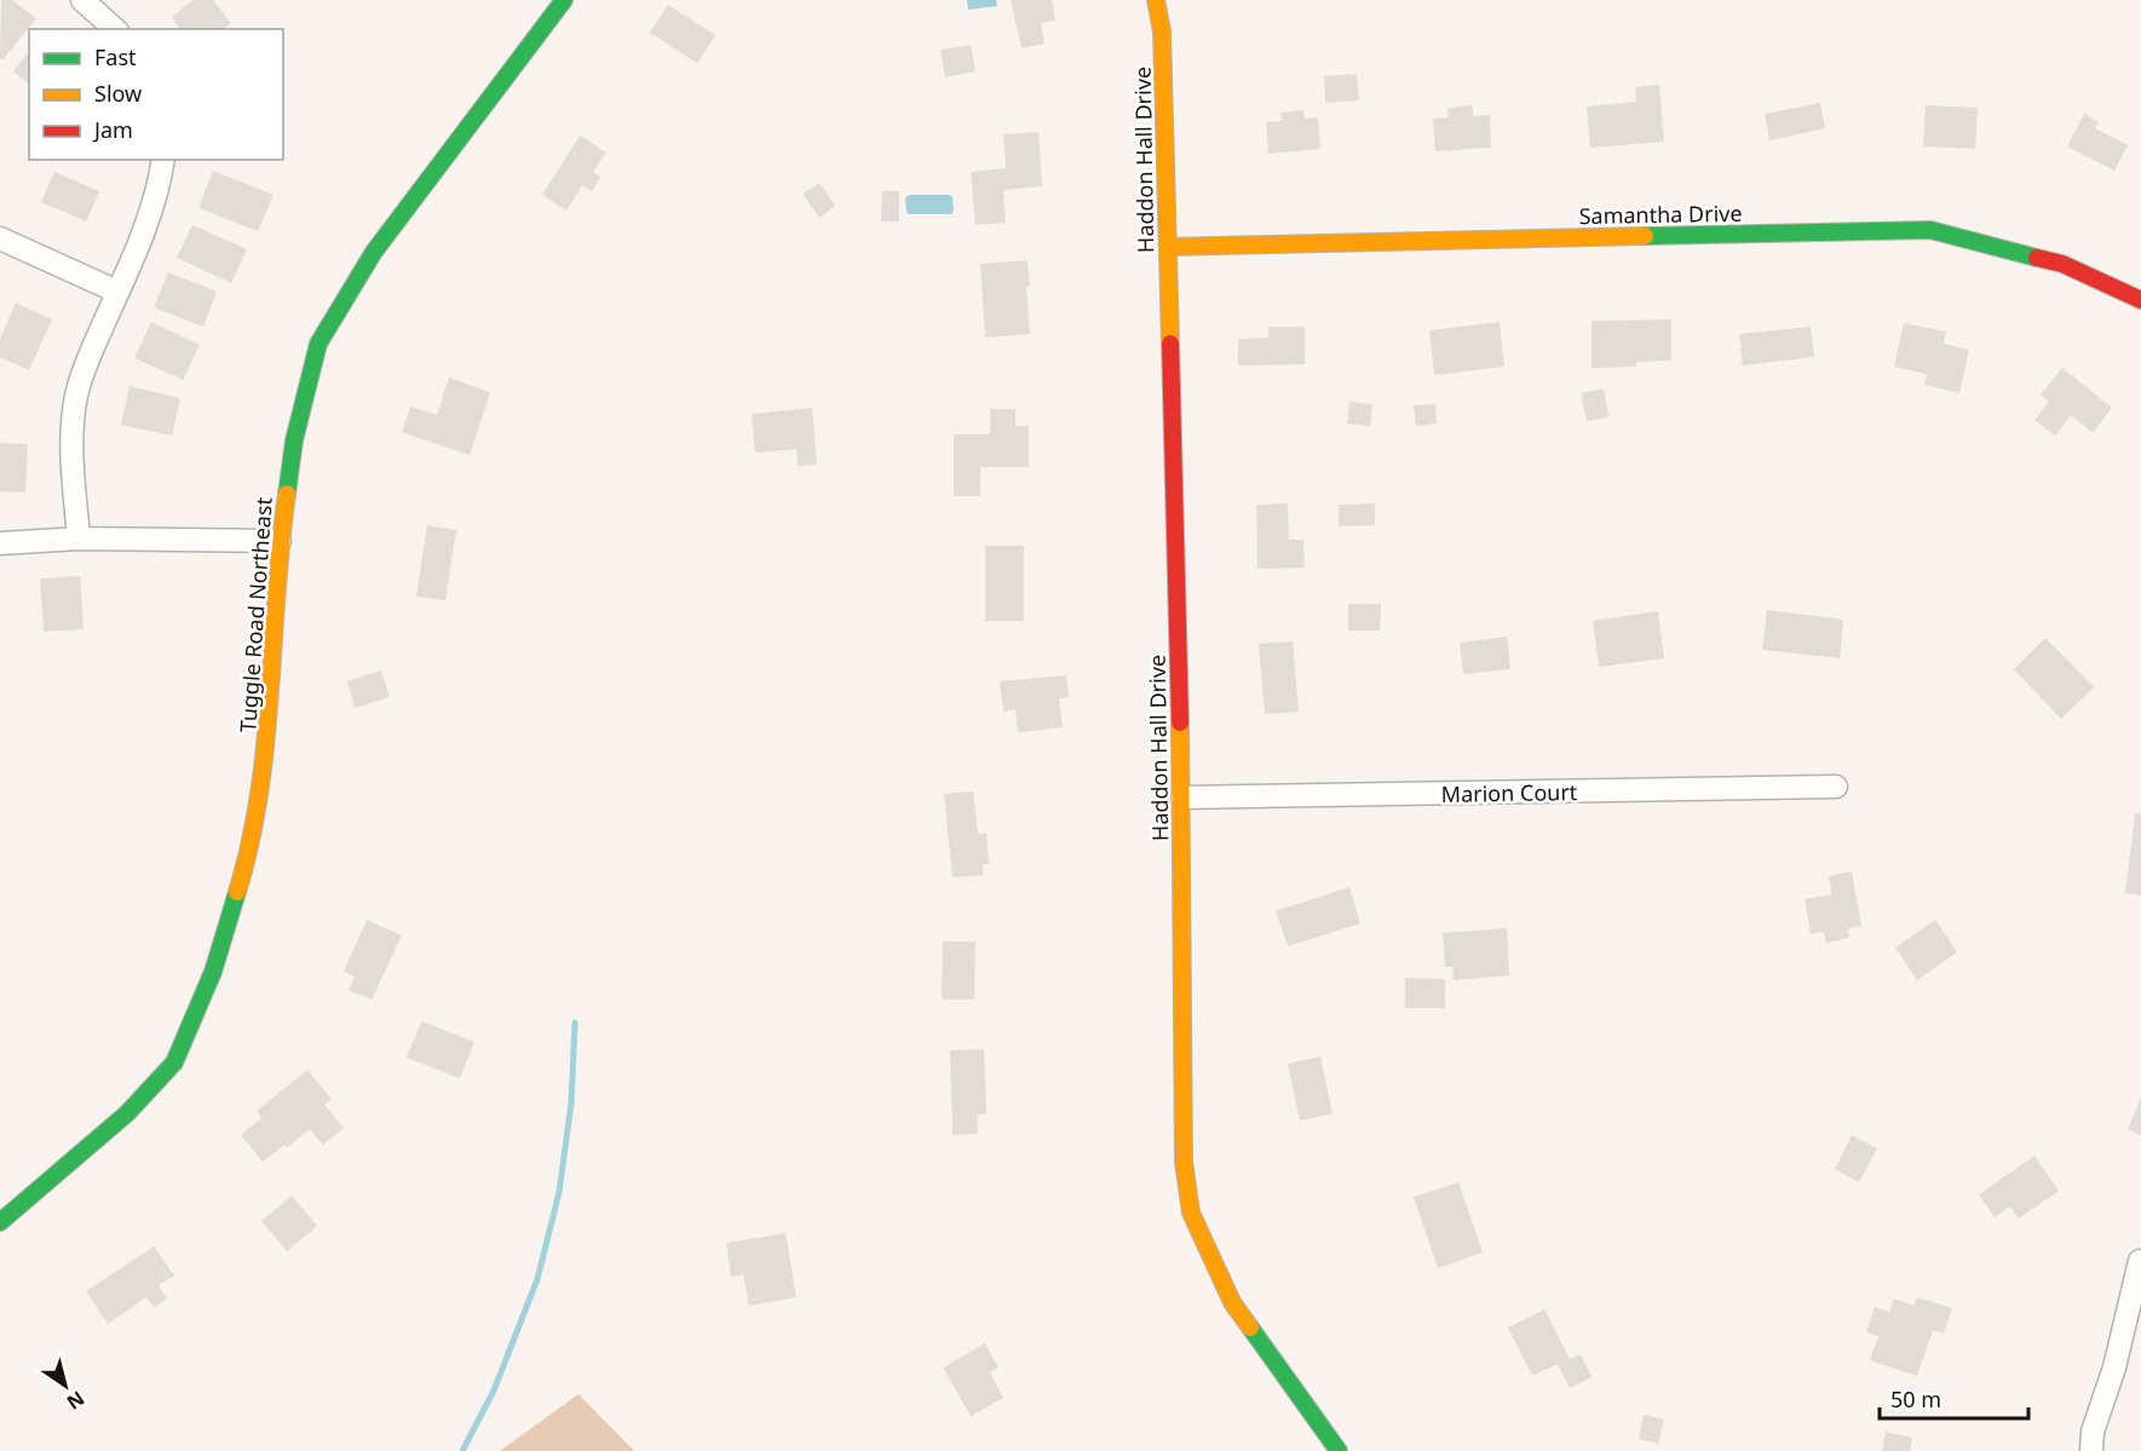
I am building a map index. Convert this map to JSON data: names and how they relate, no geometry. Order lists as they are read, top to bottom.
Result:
{
  "streets": {
    "street": [
      "Haddon Hall Drive",
      "Samantha Drive",
      "Tuggle Road Northeast",
      "Marion Court"
    ]
  },
  "crossings": [
    ["Haddon Hall Drive", "Samantha Drive"],
    ["Haddon Hall Drive", "Marion Court"]
  ],
  "legend": ["Fast", "Slow", "Jam"],
  "scale_bar": "50 m",
  "north": "bottom right"
}
